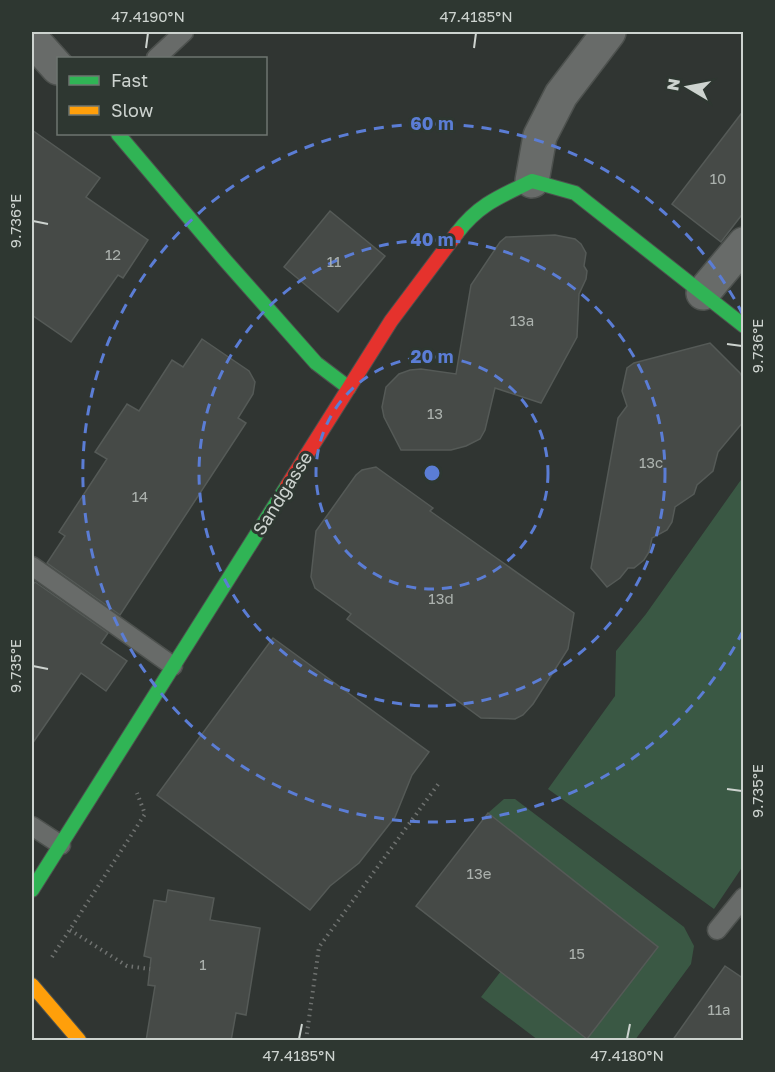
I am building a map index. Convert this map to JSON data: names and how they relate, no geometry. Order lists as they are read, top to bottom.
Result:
{
  "streets": {
    "street": ["Sandgasse"]
  },
  "house_numbers": [
    "10",
    "12",
    "11",
    "13a",
    "13",
    "13c",
    "14",
    "13d",
    "13e",
    "15",
    "1",
    "11a"
  ],
  "legend": ["Fast", "Slow"],
  "north": "left",
  "coordinates": [
    "47.4190°N",
    "47.4185°N",
    "9.736°E",
    "9.735°E",
    "47.4180°N"
  ],
  "rings": ["60 m", "40 m", "20 m"]
}
